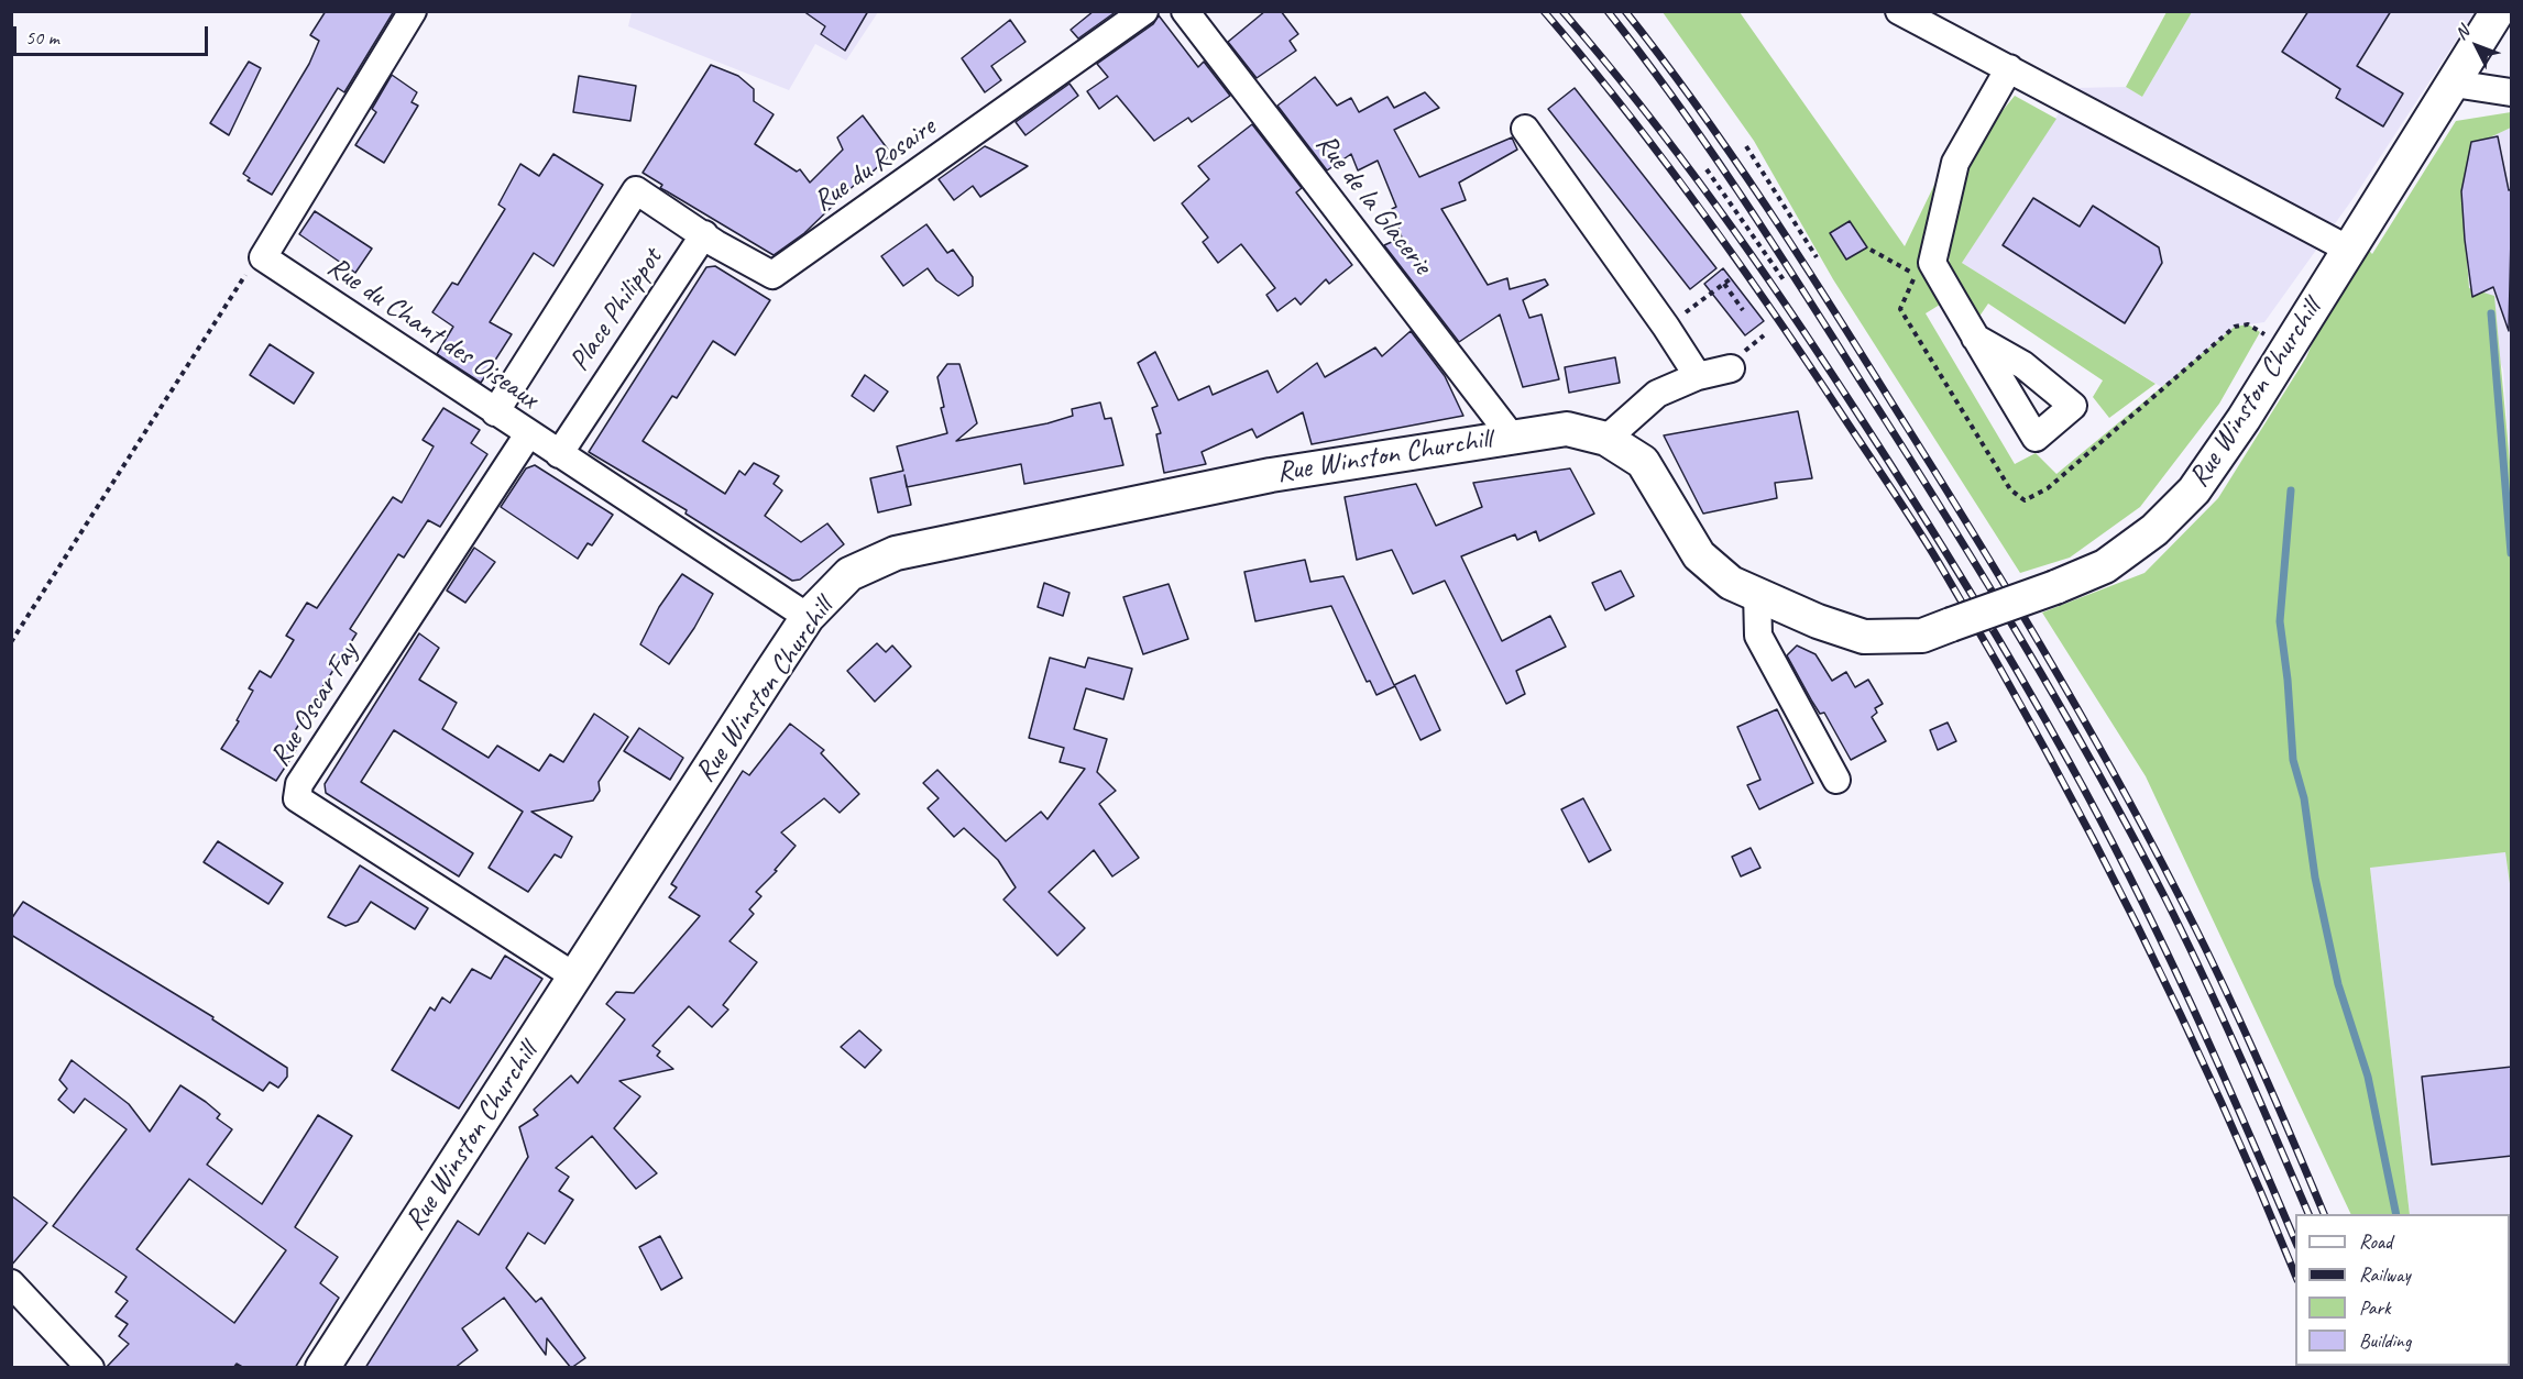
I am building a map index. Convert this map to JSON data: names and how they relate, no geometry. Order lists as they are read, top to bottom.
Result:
{
  "streets": {
    "main road": ["Rue Winston Churchill"],
    "street": [
      "Rue du Rosaire",
      "Rue de la Glacerie",
      "Place Philippot",
      "Rue du Chant des Oiseaux",
      "Rue Oscar Fay"
    ]
  },
  "crossings": [
    ["Rue du Rosaire", "Place Philippot"],
    ["Rue de la Glacerie", "Rue Winston Churchill"],
    ["Place Philippot", "Rue du Chant des Oiseaux"],
    ["Rue du Chant des Oiseaux", "Rue Winston Churchill"],
    ["Rue du Chant des Oiseaux", "Rue Oscar Fay"],
    ["Rue Winston Churchill", "Rue Oscar Fay"]
  ],
  "legend": [
    "Road",
    "Railway",
    "Park",
    "Building"
  ],
  "scale_bar": "50 m",
  "north": "top left"
}
